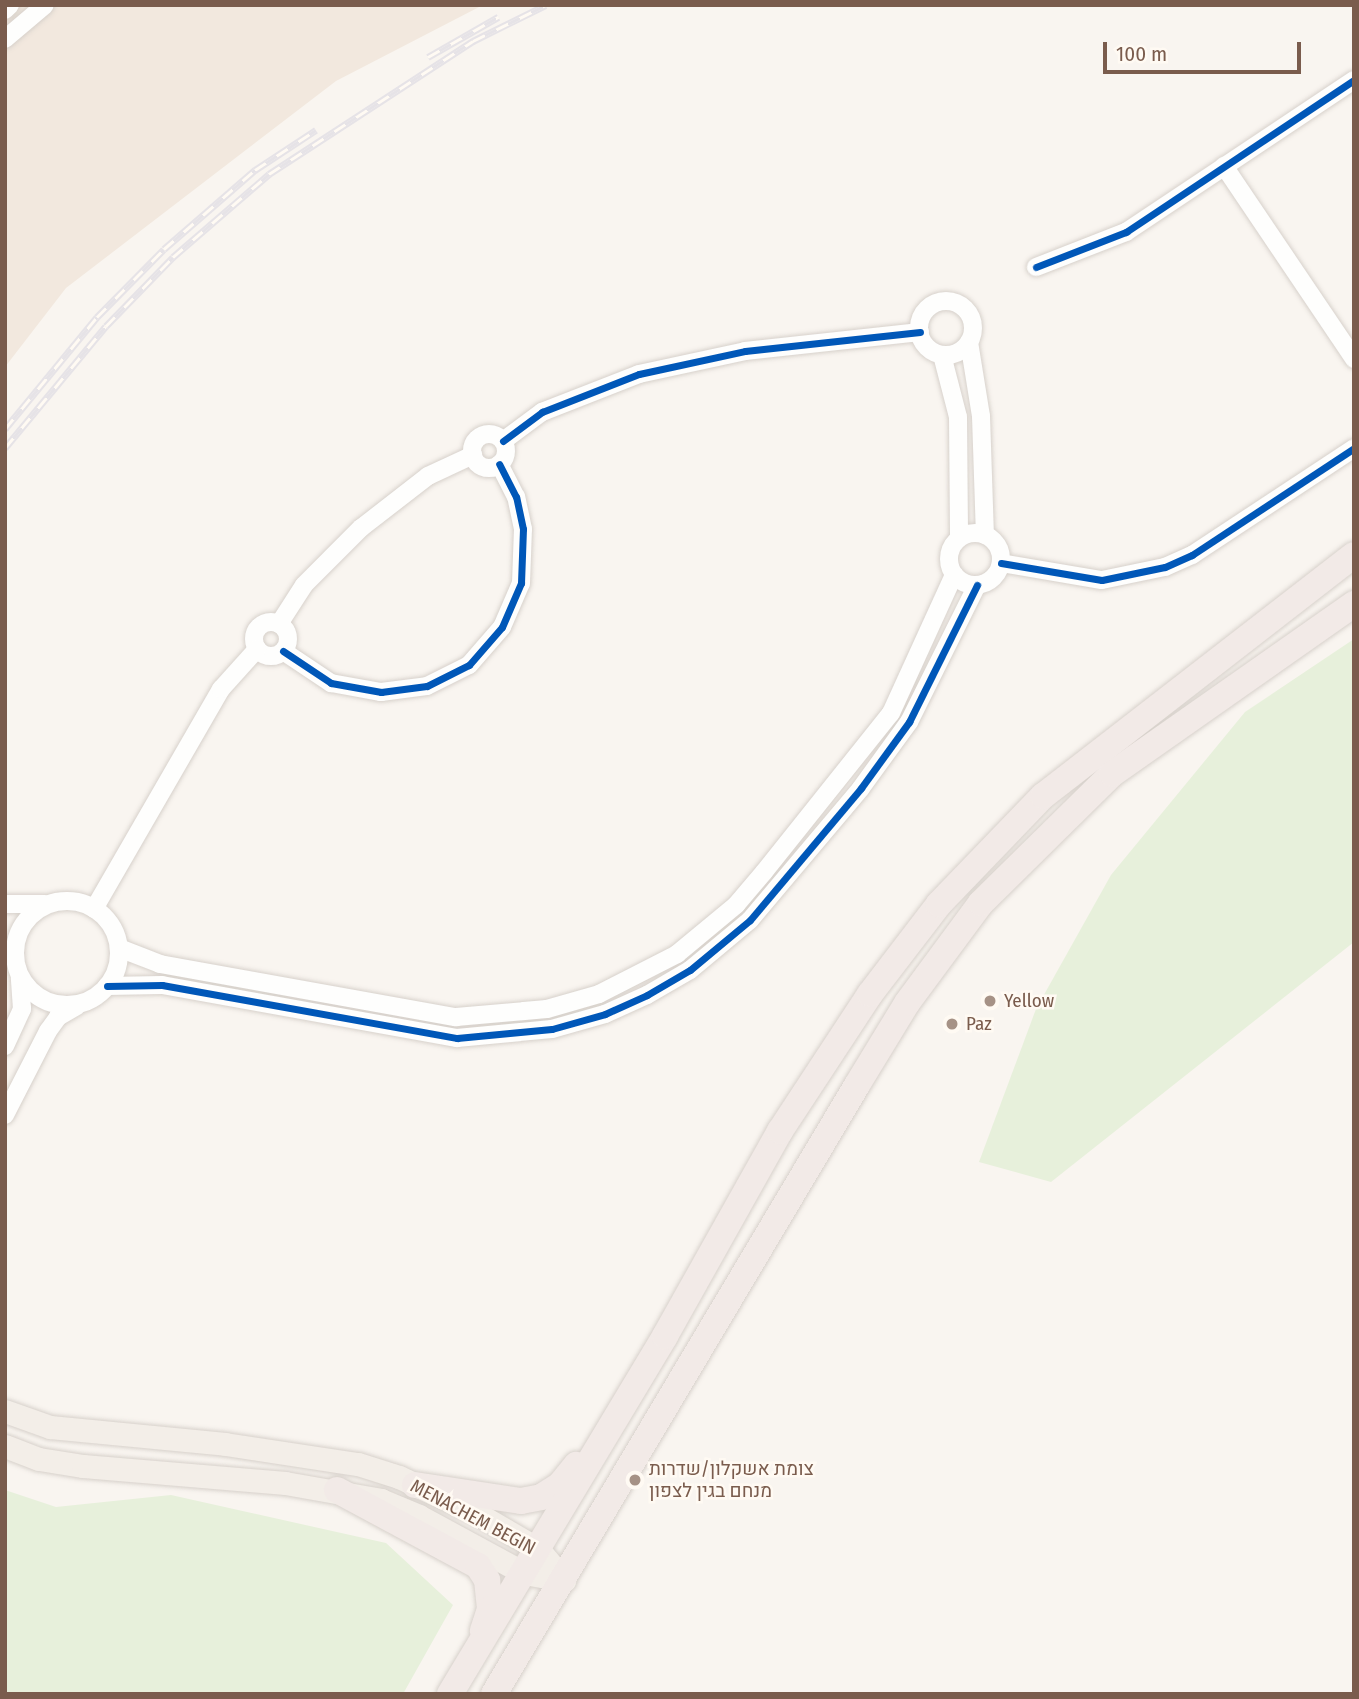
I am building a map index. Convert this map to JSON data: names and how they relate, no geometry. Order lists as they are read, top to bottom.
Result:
{
  "streets": {
    "main road": ["MENACHEM BEGIN"]
  },
  "places": ["Yellow", "Paz", "צומת אשקלון/שדרות מנחם בגין לצפון"],
  "scale_bar": "100 m"
}
